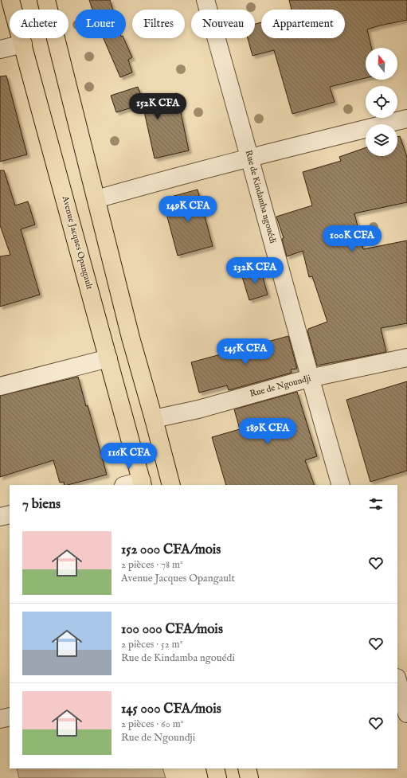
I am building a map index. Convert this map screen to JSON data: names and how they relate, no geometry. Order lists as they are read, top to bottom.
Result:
{
  "streets": {
    "highway": ["Avenue Jacques Opangault"],
    "street": ["Rue de Kindamba ngouédi", "Rue de Ngoundji"]
  },
  "crossings": [
    ["Rue de Kindamba ngouédi", "Rue de Ngoundji"]
  ],
  "north": "top",
  "page": {
    "chip": [
      "Acheter",
      "Louer",
      "Filtres",
      "Nouveau",
      "Appartement"
    ],
    "price": [
      "152K CFA",
      "149K CFA",
      "100K CFA",
      "132K CFA",
      "145K CFA",
      "189K CFA",
      "116K CFA"
    ],
    "heading": "7 biens",
    "list": [
      {
        "name": "152 000 CFA/mois",
        "note": "2 pièces · 78 m² · Avenue Jacques Opangault"
      },
      {
        "name": "100 000 CFA/mois",
        "note": "2 pièces · 52 m² · Rue de Kindamba ngouédi"
      },
      {
        "name": "145 000 CFA/mois",
        "note": "2 pièces · 60 m² · Rue de Ngoundji"
      }
    ]
  }
}
